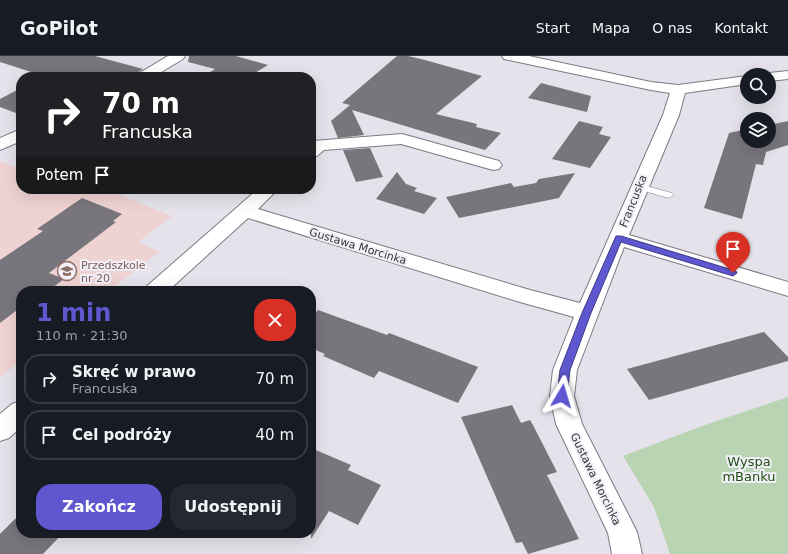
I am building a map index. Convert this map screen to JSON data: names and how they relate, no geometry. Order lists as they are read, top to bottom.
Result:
{
  "streets": {
    "street": ["Francuska", "Gustawa Morcinka"]
  },
  "crossings": [
    ["Francuska", "Gustawa Morcinka"]
  ],
  "parks": ["Wyspa mBanku"],
  "places": {
    "school or university": ["Przedszkole nr 20"]
  },
  "page": {
    "header": "GoPilot",
    "nav": [
      "Start",
      "Mapa",
      "O nas",
      "Kontakt"
    ],
    "turn": ["70 m", "Francuska"],
    "then": "Potem",
    "heading": ["1 min", "110 m · 21:30"],
    "list": [
      {
        "name": "Skręć w prawo",
        "note": "Francuska",
        "value": "70 m"
      },
      {
        "name": "Cel podróży",
        "value": "40 m"
      }
    ],
    "buttons": ["Zakończ", "Udostępnij"]
  }
}
